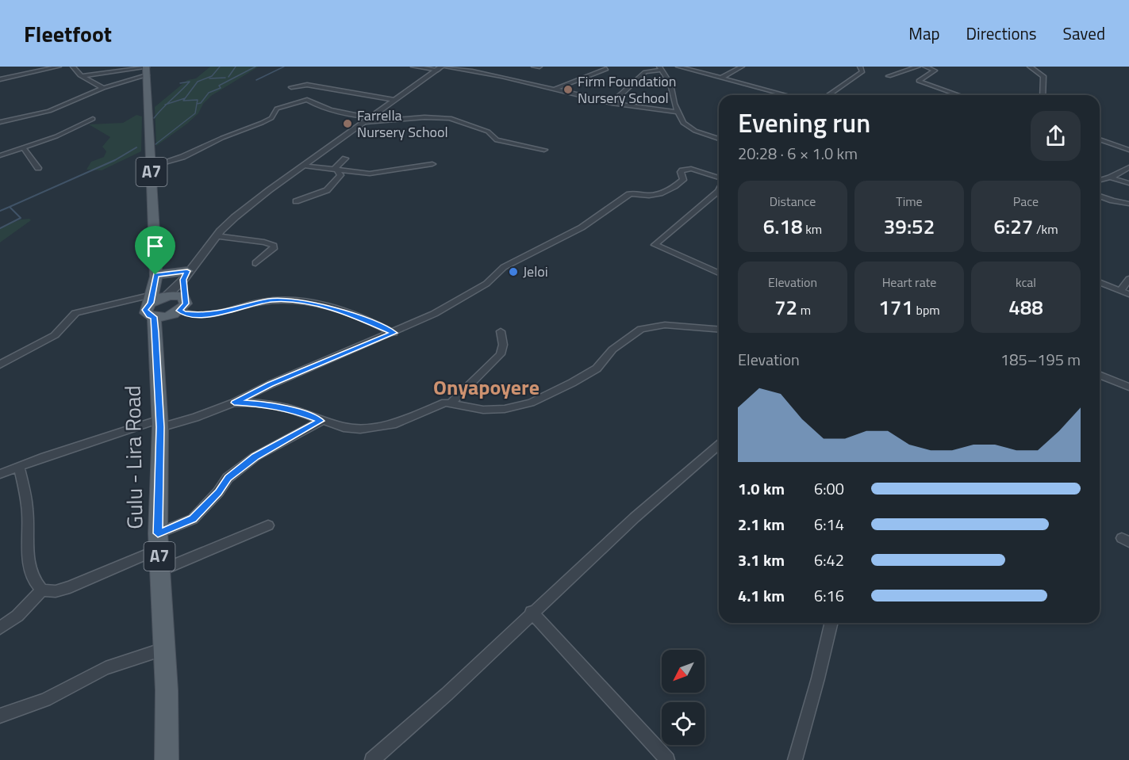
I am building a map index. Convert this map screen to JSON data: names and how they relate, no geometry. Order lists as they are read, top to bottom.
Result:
{
  "streets": {
    "main road": ["A7", "Gulu - Lira Road"]
  },
  "crossings": [
    ["A7", "Gulu - Lira Road"]
  ],
  "districts": ["Onyapoyere"],
  "places": ["Firm Foundation Nursery School", "Farrella Nursery School", "Jeloi"],
  "north": "bottom left",
  "page": {
    "header": "Fleetfoot",
    "nav": ["Map", "Directions", "Saved"],
    "heading": ["Evening run", "20:28 · 6 × 1.0 km"],
    "stats": [
      ["Distance", "6.18 km"],
      ["Time", "39:52"],
      ["Pace", "6:27 /km"],
      ["Elevation", "72 m"],
      ["Heart rate", "171 bpm"],
      ["kcal", "488"]
    ],
    "chart": ["Elevation", "185–195 m"],
    "list": [
      {
        "name": "1.0 km",
        "note": "6:00"
      },
      {
        "name": "2.1 km",
        "note": "6:14"
      },
      {
        "name": "3.1 km",
        "note": "6:42"
      },
      {
        "name": "4.1 km",
        "note": "6:16"
      }
    ]
  }
}
